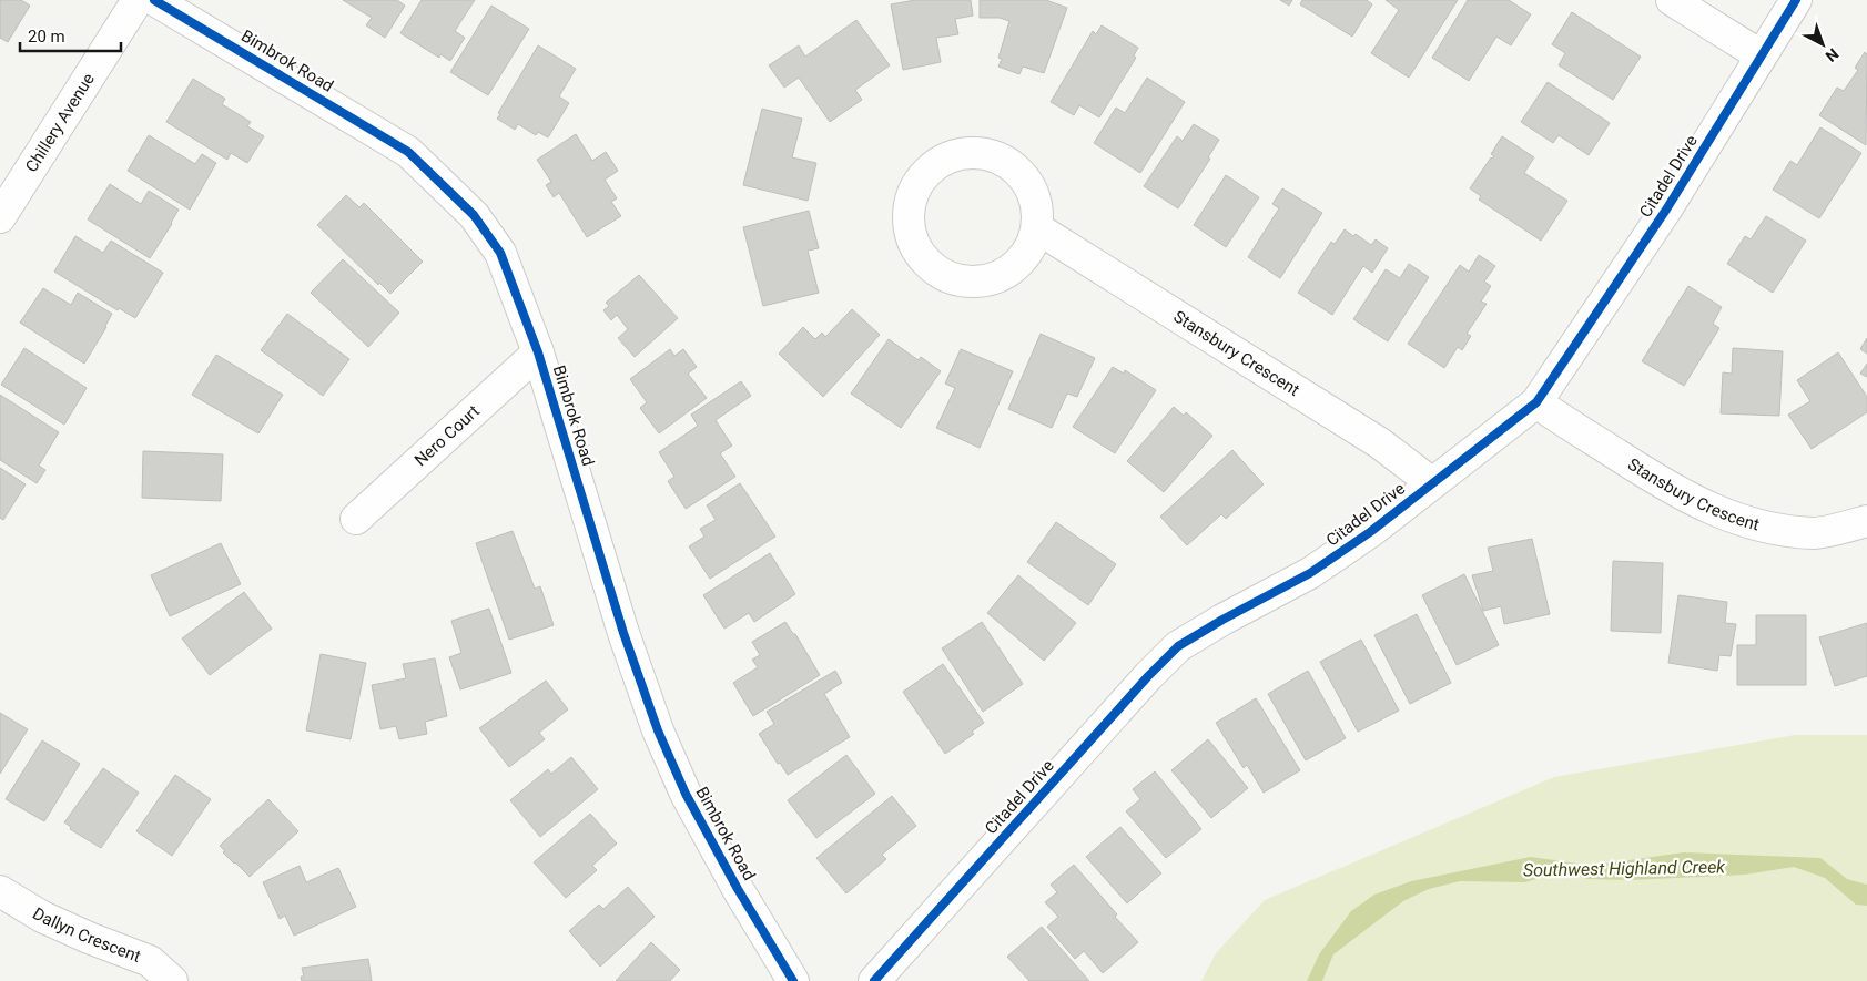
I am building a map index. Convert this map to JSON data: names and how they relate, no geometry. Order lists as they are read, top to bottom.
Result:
{
  "streets": {
    "street": [
      "Bimbrok Road",
      "Chillery Avenue",
      "Citadel Drive",
      "Stansbury Crescent",
      "Nero Court",
      "Dallyn Crescent"
    ]
  },
  "crossings": [
    ["Bimbrok Road", "Nero Court"],
    ["Citadel Drive", "Stansbury Crescent"]
  ],
  "water": ["Southwest Highland Creek"],
  "scale_bar": "20 m",
  "north": "bottom right"
}
